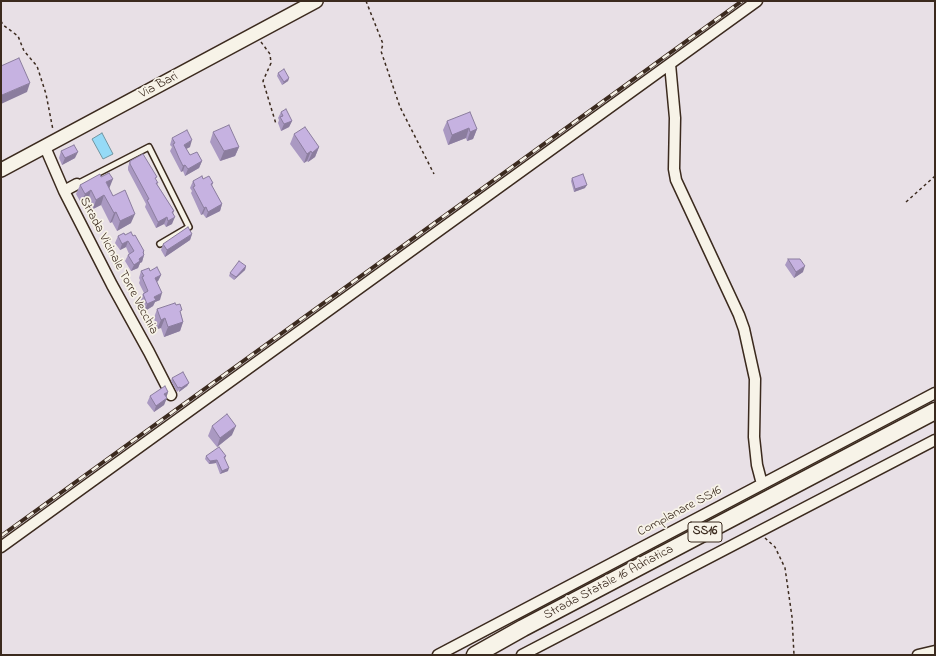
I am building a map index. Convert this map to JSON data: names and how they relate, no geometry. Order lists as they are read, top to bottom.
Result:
{
  "streets": {
    "highway": ["SS16", "Strada Statale 16 Adriatica"],
    "main road": ["Via Bari"],
    "street": ["Strada Vicinale Torre Vecchia", "Complanare SS16"]
  },
  "crossings": [
    ["Via Bari", "Strada Vicinale Torre Vecchia"]
  ]
}
